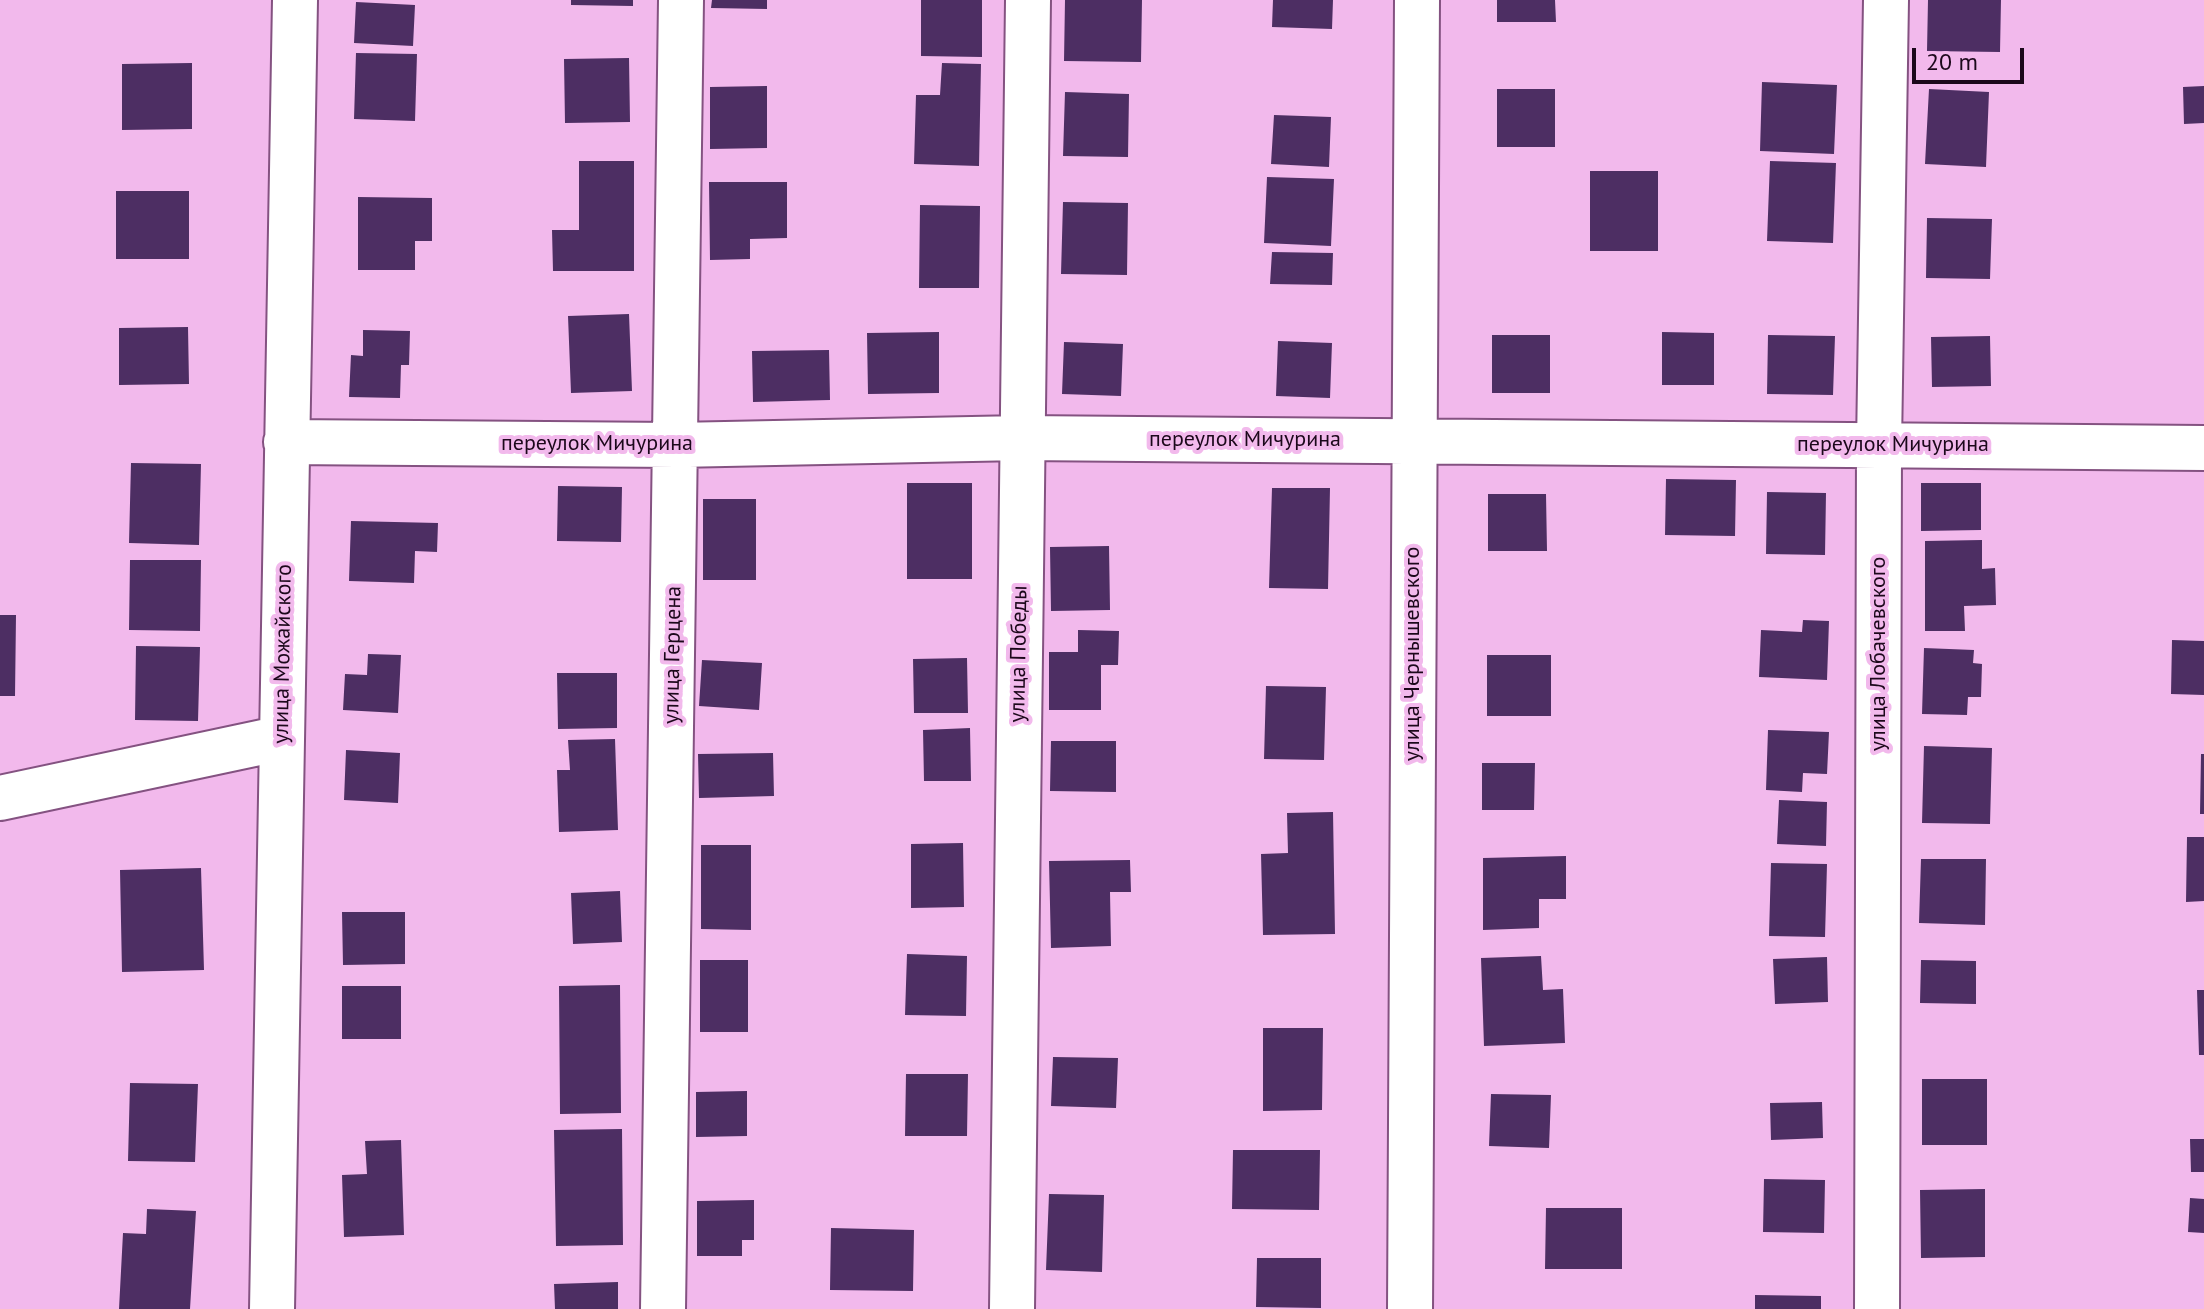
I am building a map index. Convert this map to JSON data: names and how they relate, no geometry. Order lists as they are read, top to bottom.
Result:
{
  "streets": {
    "street": [
      "переулок Мичурина",
      "улица Можайского",
      "улица Победы",
      "улица Чернышевского",
      "улица Лобачевского",
      "улица Герцена"
    ]
  },
  "crossings": [
    ["переулок Мичурина", "улица Можайского"],
    ["переулок Мичурина", "улица Победы"],
    ["переулок Мичурина", "улица Чернышевского"],
    ["переулок Мичурина", "улица Лобачевского"],
    ["переулок Мичурина", "улица Герцена"]
  ],
  "scale_bar": "20 m"
}
